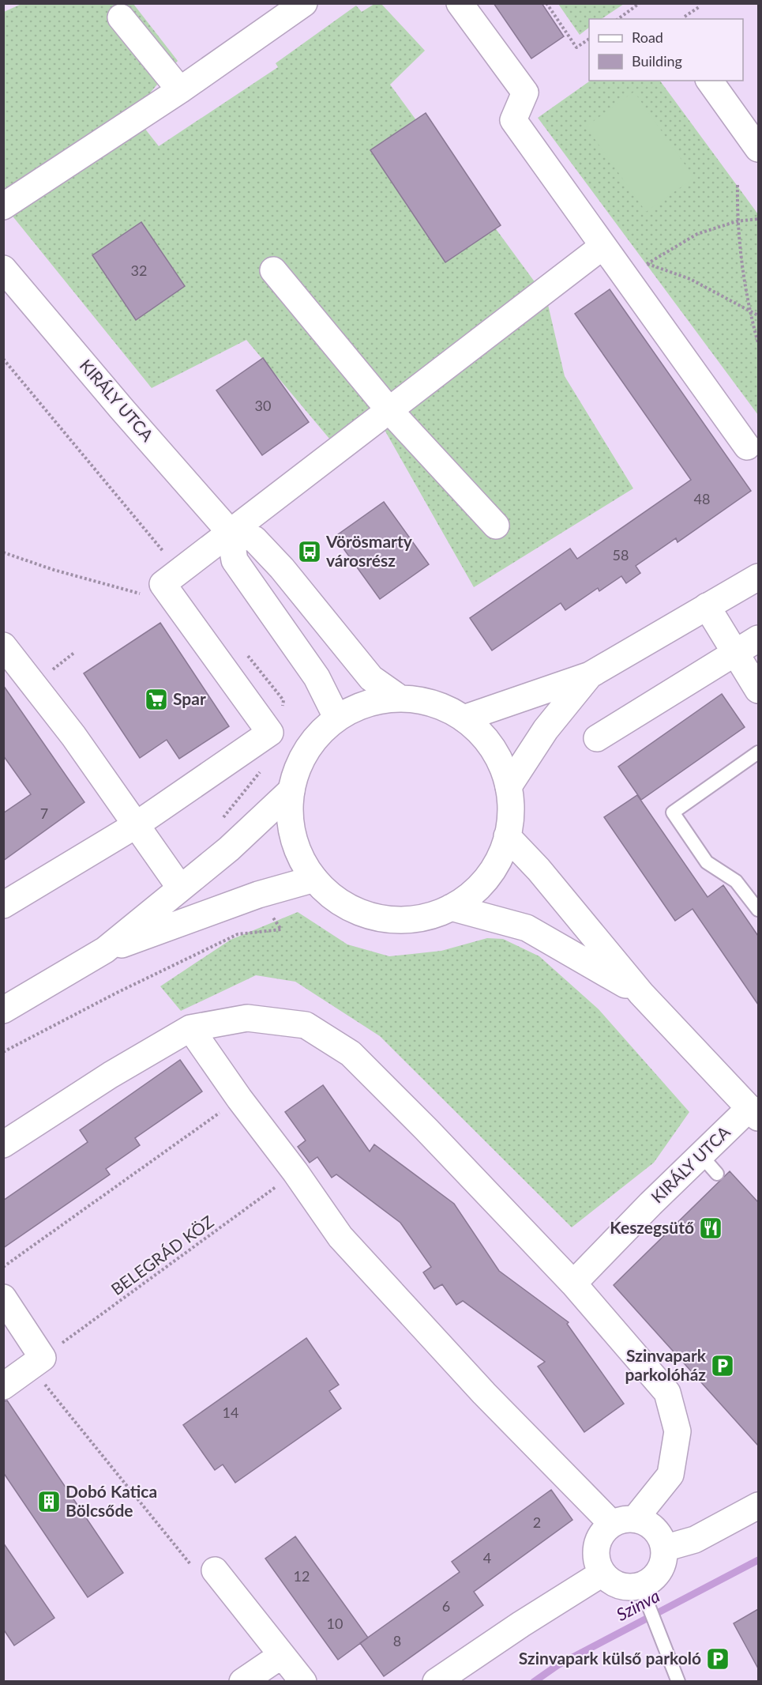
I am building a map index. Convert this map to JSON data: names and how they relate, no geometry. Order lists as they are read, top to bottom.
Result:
{
  "streets": {
    "street": ["KIRÁLY UTCA"],
    "path": ["BELEGRÁD KÖZ"]
  },
  "water": ["Szinva"],
  "places": {
    "bus stop": ["Vörösmarty városrész"],
    "supermarket": ["Spar"],
    "restaurant": ["Keszegsütő"],
    "parking": ["Szinvapark parkolóház", "Szinvapark külső parkoló"],
    "building": ["Dobó Katica Bölcsőde"]
  },
  "house_numbers": [
    "32",
    "30",
    "48",
    "58",
    "7",
    "14",
    "2",
    "4",
    "12",
    "6",
    "10",
    "8"
  ],
  "legend": ["Road", "Building"]
}
